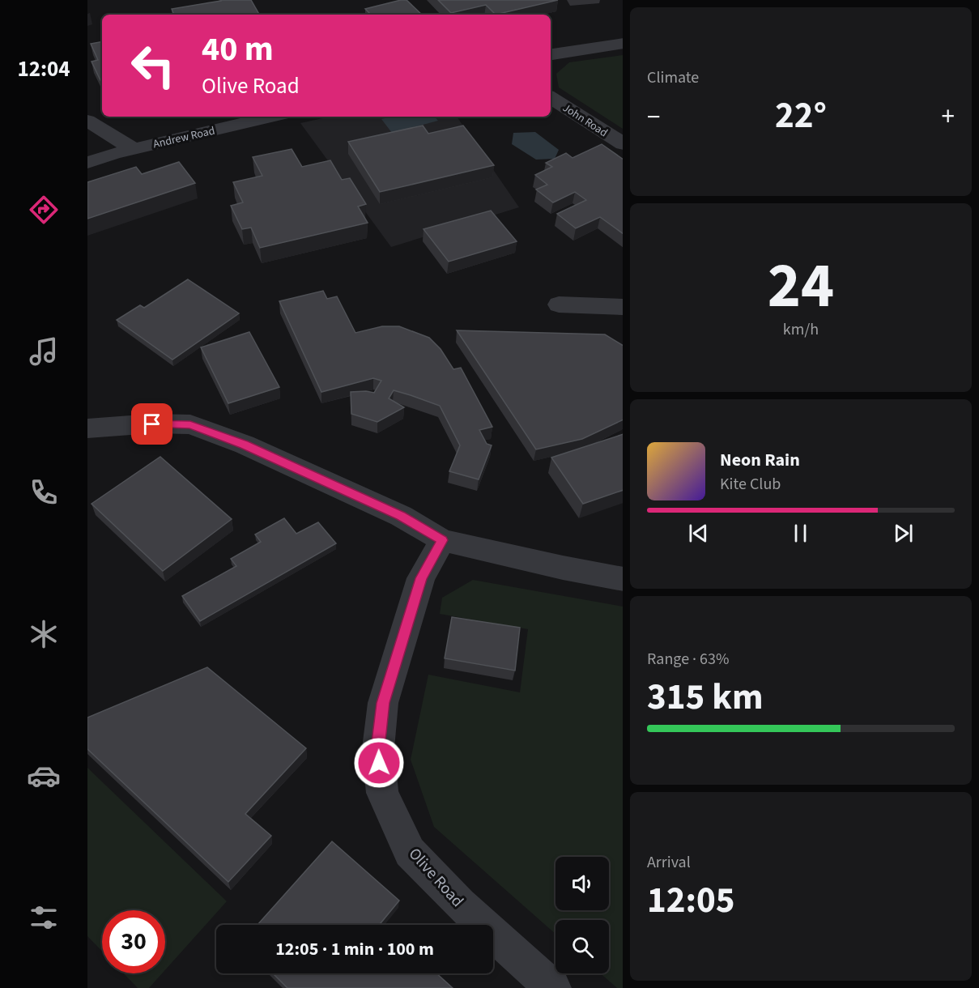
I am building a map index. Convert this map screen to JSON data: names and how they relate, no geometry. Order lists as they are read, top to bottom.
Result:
{
  "streets": {
    "street": ["John Road", "Andrew Road", "Olive Road"]
  },
  "page": {
    "tabs": "12:04",
    "tile": [
      "Climate",
      ["24", "km/h"],
      ["Range · 63%", "315 km"],
      ["Arrival", "12:05"]
    ],
    "turn": ["40 m", "Olive Road"],
    "heat": ["−", "22°", "+"],
    "song": ["Neon Rain", "Kite Club"],
    "limit": "30",
    "trip": "12:05 · 1 min · 100 m"
  }
}
